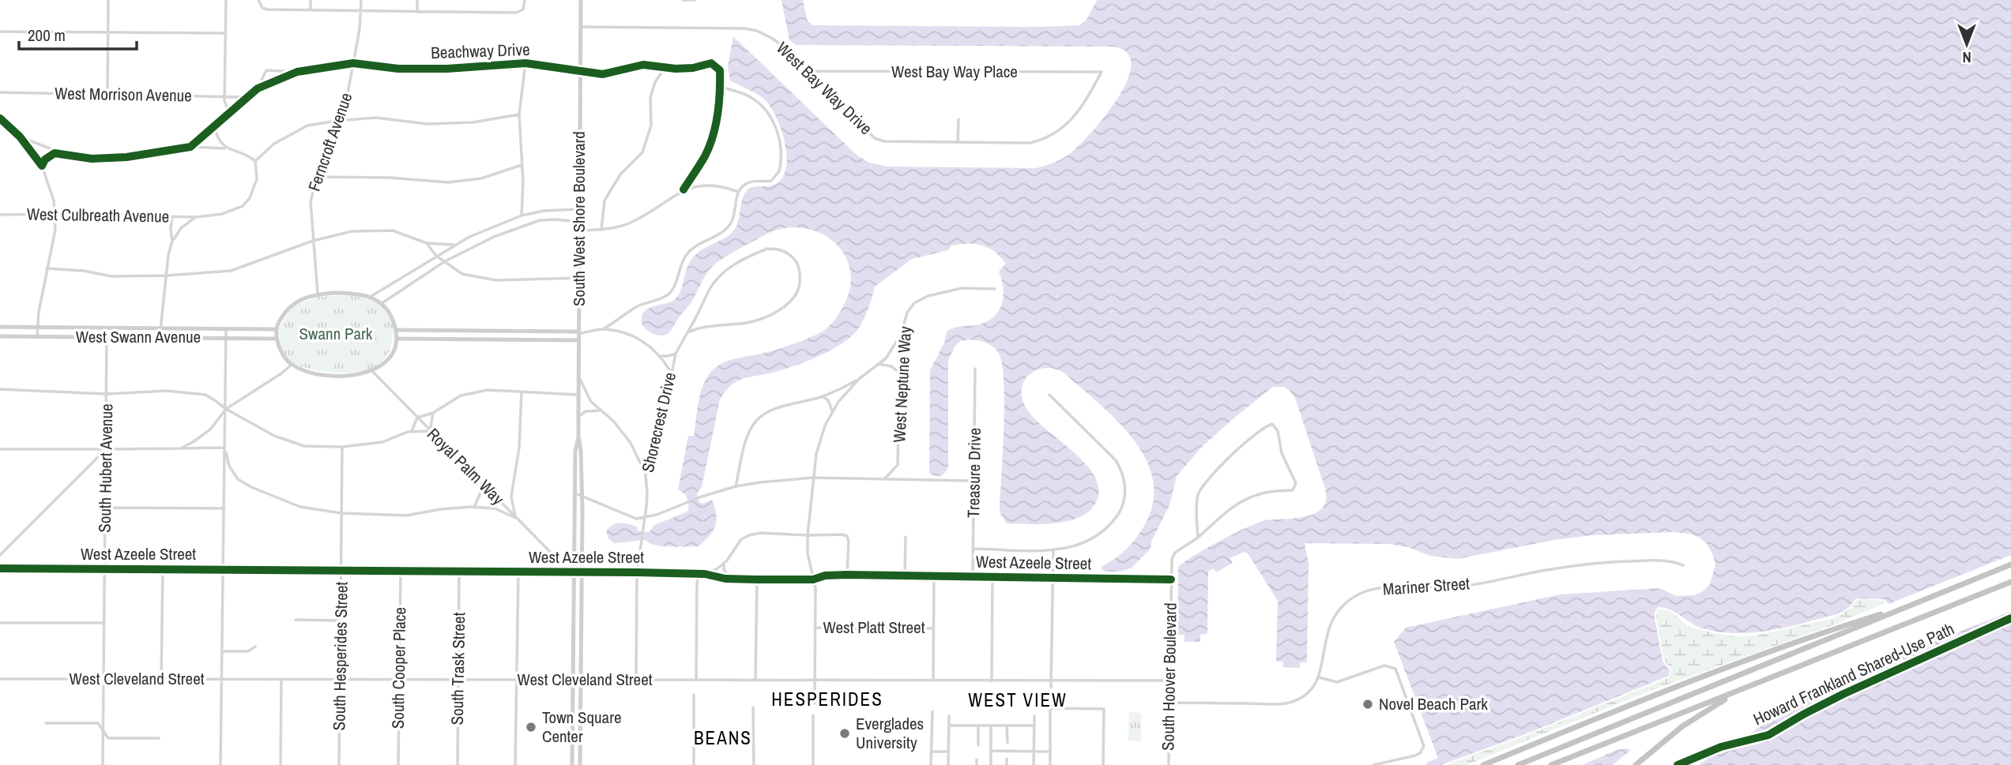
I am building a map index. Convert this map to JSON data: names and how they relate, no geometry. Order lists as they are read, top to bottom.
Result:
{
  "streets": {
    "street": [
      "Beachway Drive",
      "West Bay Way Place",
      "West Bay Way Drive",
      "West Morrison Avenue",
      "Ferncroft Avenue",
      "West Culbreath Avenue",
      "South West Shore Boulevard",
      "West Swann Avenue",
      "West Neptune Way",
      "Shorecrest Drive",
      "Royal Palm Way",
      "South Hubert Avenue",
      "Treasure Drive",
      "West Azeele Street",
      "Mariner Street",
      "West Platt Street",
      "South Hesperides Street",
      "South Cooper Place",
      "South Trask Street",
      "South Hoover Boulevard",
      "West Cleveland Street"
    ],
    "cycle path": ["Howard Frankland Shared-Use Path"]
  },
  "crossings": [
    ["Beachway Drive", "Ferncroft Avenue"],
    ["Beachway Drive", "South West Shore Boulevard"],
    ["West Bay Way Place", "West Bay Way Drive"],
    ["West Bay Way Drive", "South West Shore Boulevard"],
    ["South West Shore Boulevard", "West Azeele Street"],
    ["South West Shore Boulevard", "West Cleveland Street"],
    ["West Swann Avenue", "Royal Palm Way"],
    ["West Swann Avenue", "South Hubert Avenue"],
    ["Shorecrest Drive", "West Azeele Street"],
    ["Shorecrest Drive", "West Cleveland Street"],
    ["South Hubert Avenue", "West Azeele Street"],
    ["South Hubert Avenue", "West Cleveland Street"],
    ["Treasure Drive", "West Azeele Street"],
    ["West Azeele Street", "South Hesperides Street"],
    ["West Azeele Street", "South Cooper Place"],
    ["West Azeele Street", "South Trask Street"],
    ["West Azeele Street", "South Hoover Boulevard"],
    ["South Hesperides Street", "West Cleveland Street"],
    ["South Cooper Place", "West Cleveland Street"],
    ["South Trask Street", "West Cleveland Street"],
    ["South Hoover Boulevard", "West Cleveland Street"]
  ],
  "districts": ["HESPERIDES", "WEST VIEW", "BEANS"],
  "parks": ["Swann Park"],
  "places": ["Novel Beach Park", "Town Square Center", "Everglades University"],
  "scale_bar": "200 m",
  "north": "bottom"
}
